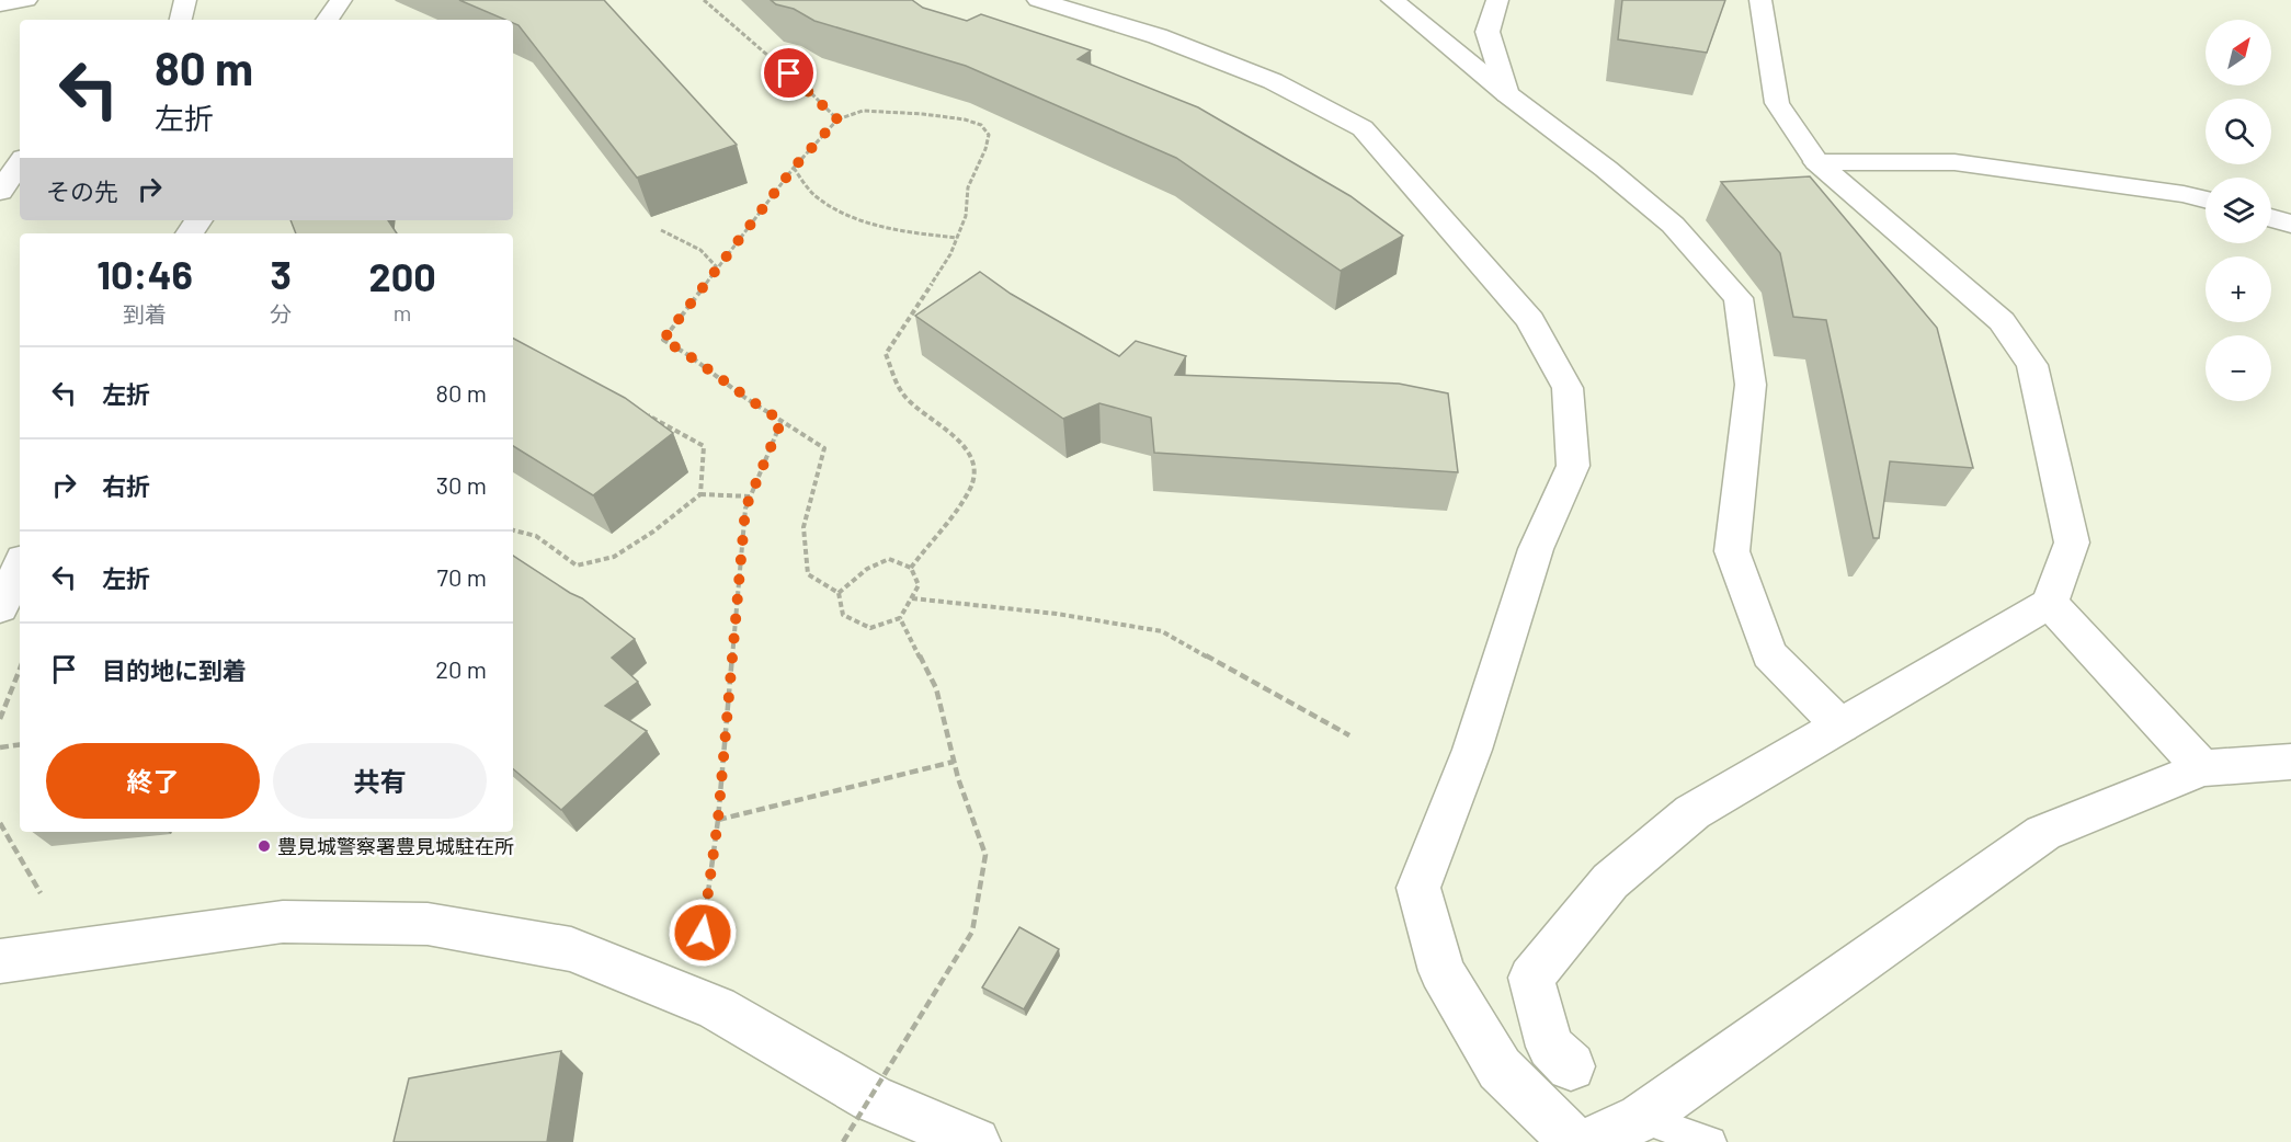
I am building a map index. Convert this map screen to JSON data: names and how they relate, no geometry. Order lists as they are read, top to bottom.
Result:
{
  "places": ["豊見城警察署豊見城駐在所"],
  "north": "top right",
  "page": {
    "map_buttons": ["+", "−"],
    "turn": ["80 m", "左折"],
    "then": "その先",
    "eta": [
      "10:46",
      "到着",
      "3",
      "分",
      "200",
      "m"
    ],
    "list": [
      {
        "name": "左折",
        "value": "80 m"
      },
      {
        "name": "右折",
        "value": "30 m"
      },
      {
        "name": "左折",
        "value": "70 m"
      },
      {
        "name": "目的地に到着",
        "value": "20 m"
      }
    ],
    "buttons": ["終了", "共有"]
  }
}
